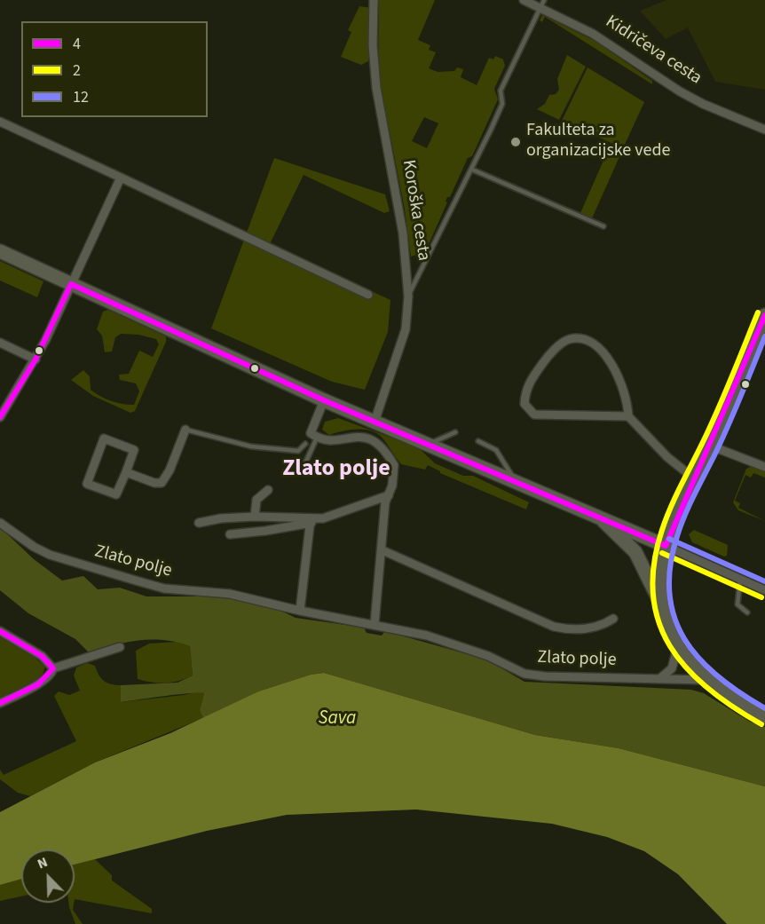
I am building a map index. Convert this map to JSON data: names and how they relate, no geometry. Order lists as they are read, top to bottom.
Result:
{
  "streets": {
    "street": ["Kidričeva cesta", "Koroška cesta", "Zlato polje"]
  },
  "districts": ["Zlato polje"],
  "water": ["Sava"],
  "places": ["Fakulteta za organizacijske vede"],
  "lines": ["transit line 4", "transit line 2", "transit line 12"],
  "legend": ["4", "2", "12"],
  "north": "top left"
}
